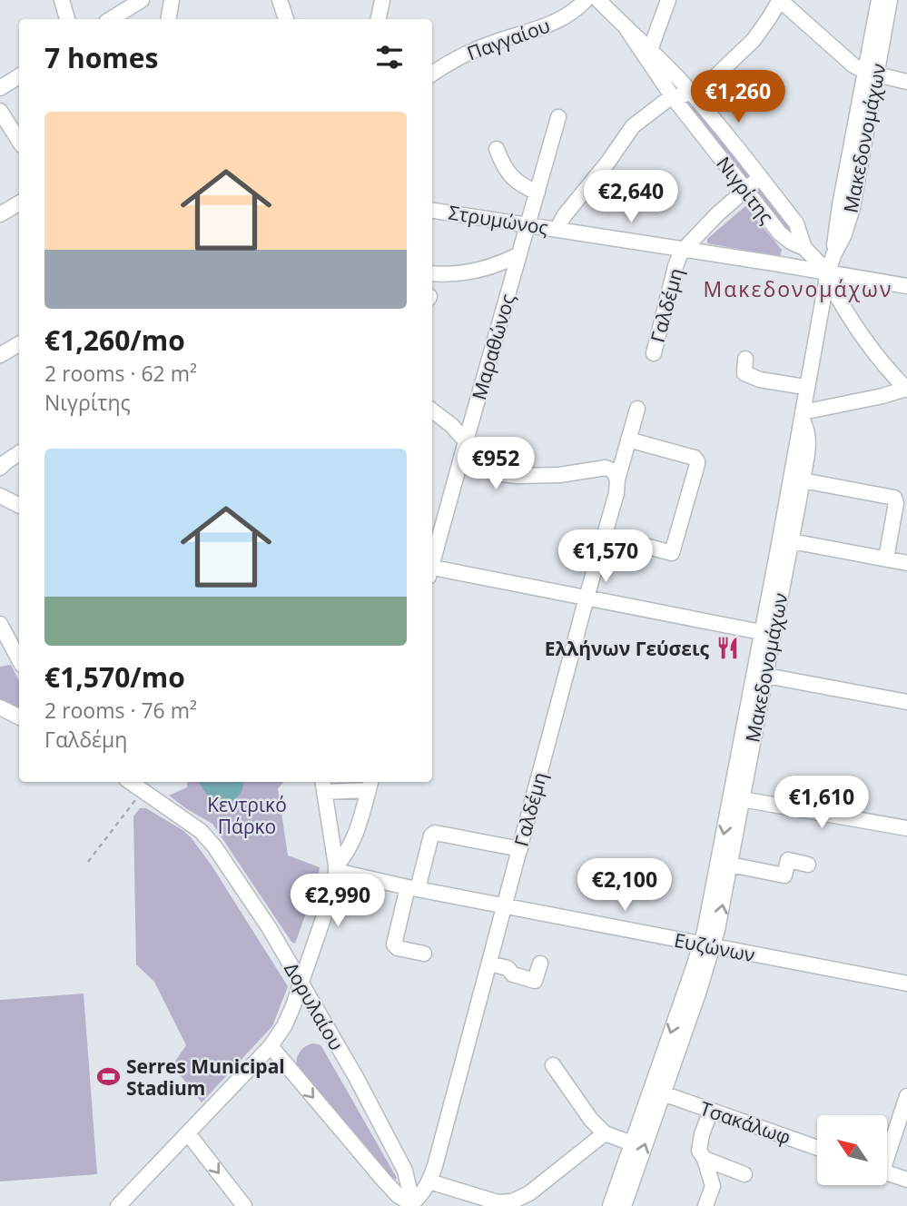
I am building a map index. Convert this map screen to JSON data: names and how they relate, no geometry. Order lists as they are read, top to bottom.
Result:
{
  "streets": {
    "street": [
      "Παγγαίου",
      "Μακεδονομάχων",
      "Νιγρίτης",
      "Στρυμώνος",
      "Γαλδέμη",
      "Μαραθώνος",
      "Ευζώνων",
      "Δορυλαίου",
      "Τσακάλωφ"
    ]
  },
  "crossings": [
    ["Μακεδονομάχων", "Νιγρίτης"],
    ["Μακεδονομάχων", "Στρυμώνος"],
    ["Μακεδονομάχων", "Ευζώνων"],
    ["Μακεδονομάχων", "Τσακάλωφ"],
    ["Νιγρίτης", "Στρυμώνος"],
    ["Νιγρίτης", "Γαλδέμη"],
    ["Στρυμώνος", "Γαλδέμη"],
    ["Στρυμώνος", "Μαραθώνος"],
    ["Γαλδέμη", "Ευζώνων"],
    ["Γαλδέμη", "Δορυλαίου"]
  ],
  "districts": ["Μακεδονομάχων"],
  "parks": ["Κεντρικό Πάρκο"],
  "places": {
    "restaurant": ["Ελλήνων Γεύσεις"],
    "sports": ["Serres Municipal Stadium"]
  },
  "north": "top left",
  "page": {
    "heading": "7 homes",
    "price": [
      "€1,260",
      "€2,640",
      "€952",
      "€1,570",
      "€1,610",
      "€2,100",
      "€2,990"
    ],
    "list": [
      {
        "name": "€1,260/mo",
        "note": "2 rooms · 62 m² · Νιγρίτης"
      },
      {
        "name": "€1,570/mo",
        "note": "2 rooms · 76 m² · Γαλδέμη"
      }
    ]
  }
}
